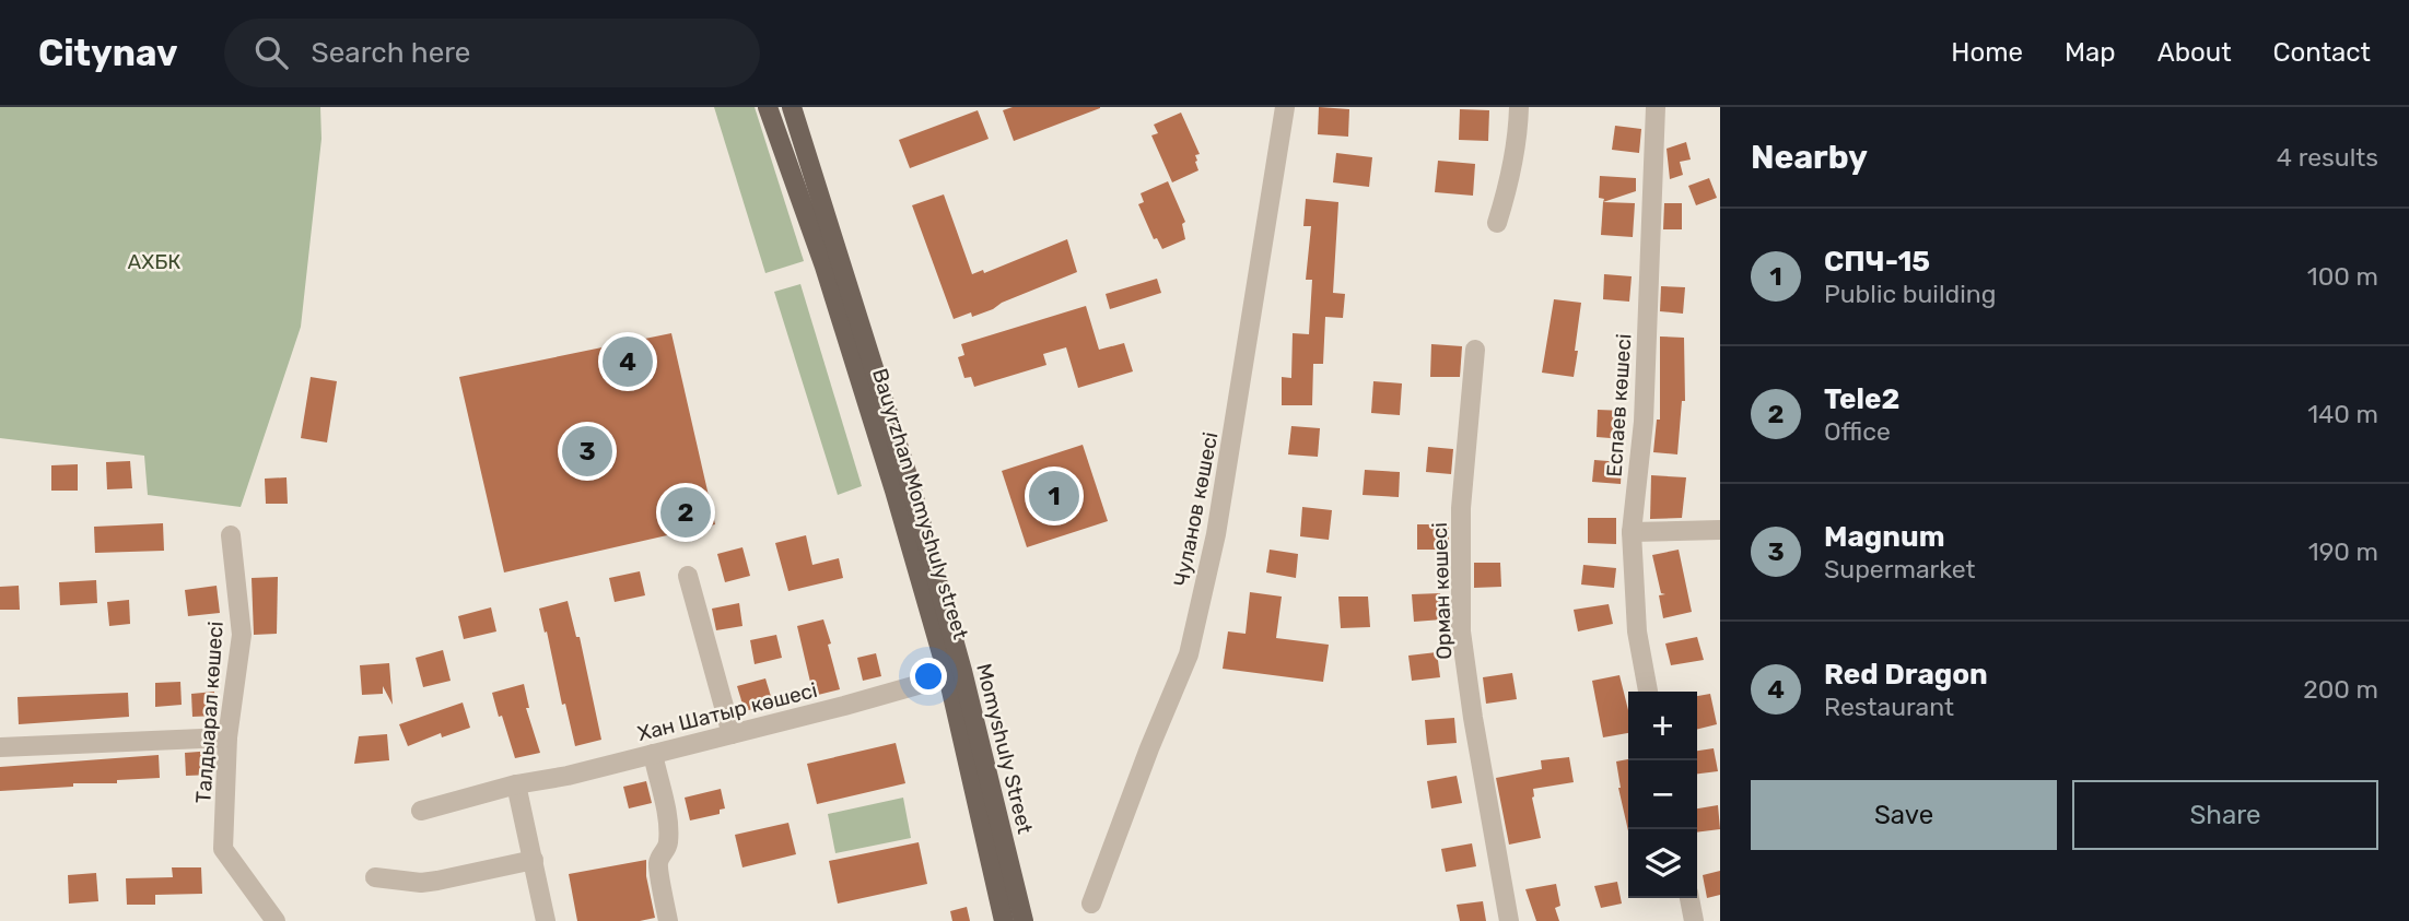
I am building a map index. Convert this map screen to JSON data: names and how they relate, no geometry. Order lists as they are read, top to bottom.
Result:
{
  "streets": {
    "main road": ["Bauyrzhan Momyshuly street", "Momyshuly Street"],
    "street": [
      "Еспаев көшесі",
      "Чуланов көшесі",
      "Орман көшесі",
      "Хан Шатыр көшесі",
      "Талдыарал көшесі"
    ]
  },
  "crossings": [
    ["Bauyrzhan Momyshuly street", "Хан Шатыр көшесі"],
    ["Bauyrzhan Momyshuly street", "Momyshuly Street"]
  ],
  "parks": ["АХБК"],
  "page": {
    "header": "Citynav",
    "search": "Search here",
    "nav": [
      "Home",
      "Map",
      "About",
      "Contact"
    ],
    "heading": ["Nearby", "4 results"],
    "list": [
      {
        "mark": "1",
        "name": "СПЧ-15",
        "note": "Public building",
        "value": "100 m"
      },
      {
        "mark": "2",
        "name": "Tele2",
        "note": "Office",
        "value": "140 m"
      },
      {
        "mark": "3",
        "name": "Magnum",
        "note": "Supermarket",
        "value": "190 m"
      },
      {
        "mark": "4",
        "name": "Red Dragon",
        "note": "Restaurant",
        "value": "200 m"
      }
    ],
    "pins": [
      "4",
      "3",
      "1",
      "2"
    ],
    "map_buttons": ["+", "−"],
    "buttons": ["Save", "Share"]
  }
}
